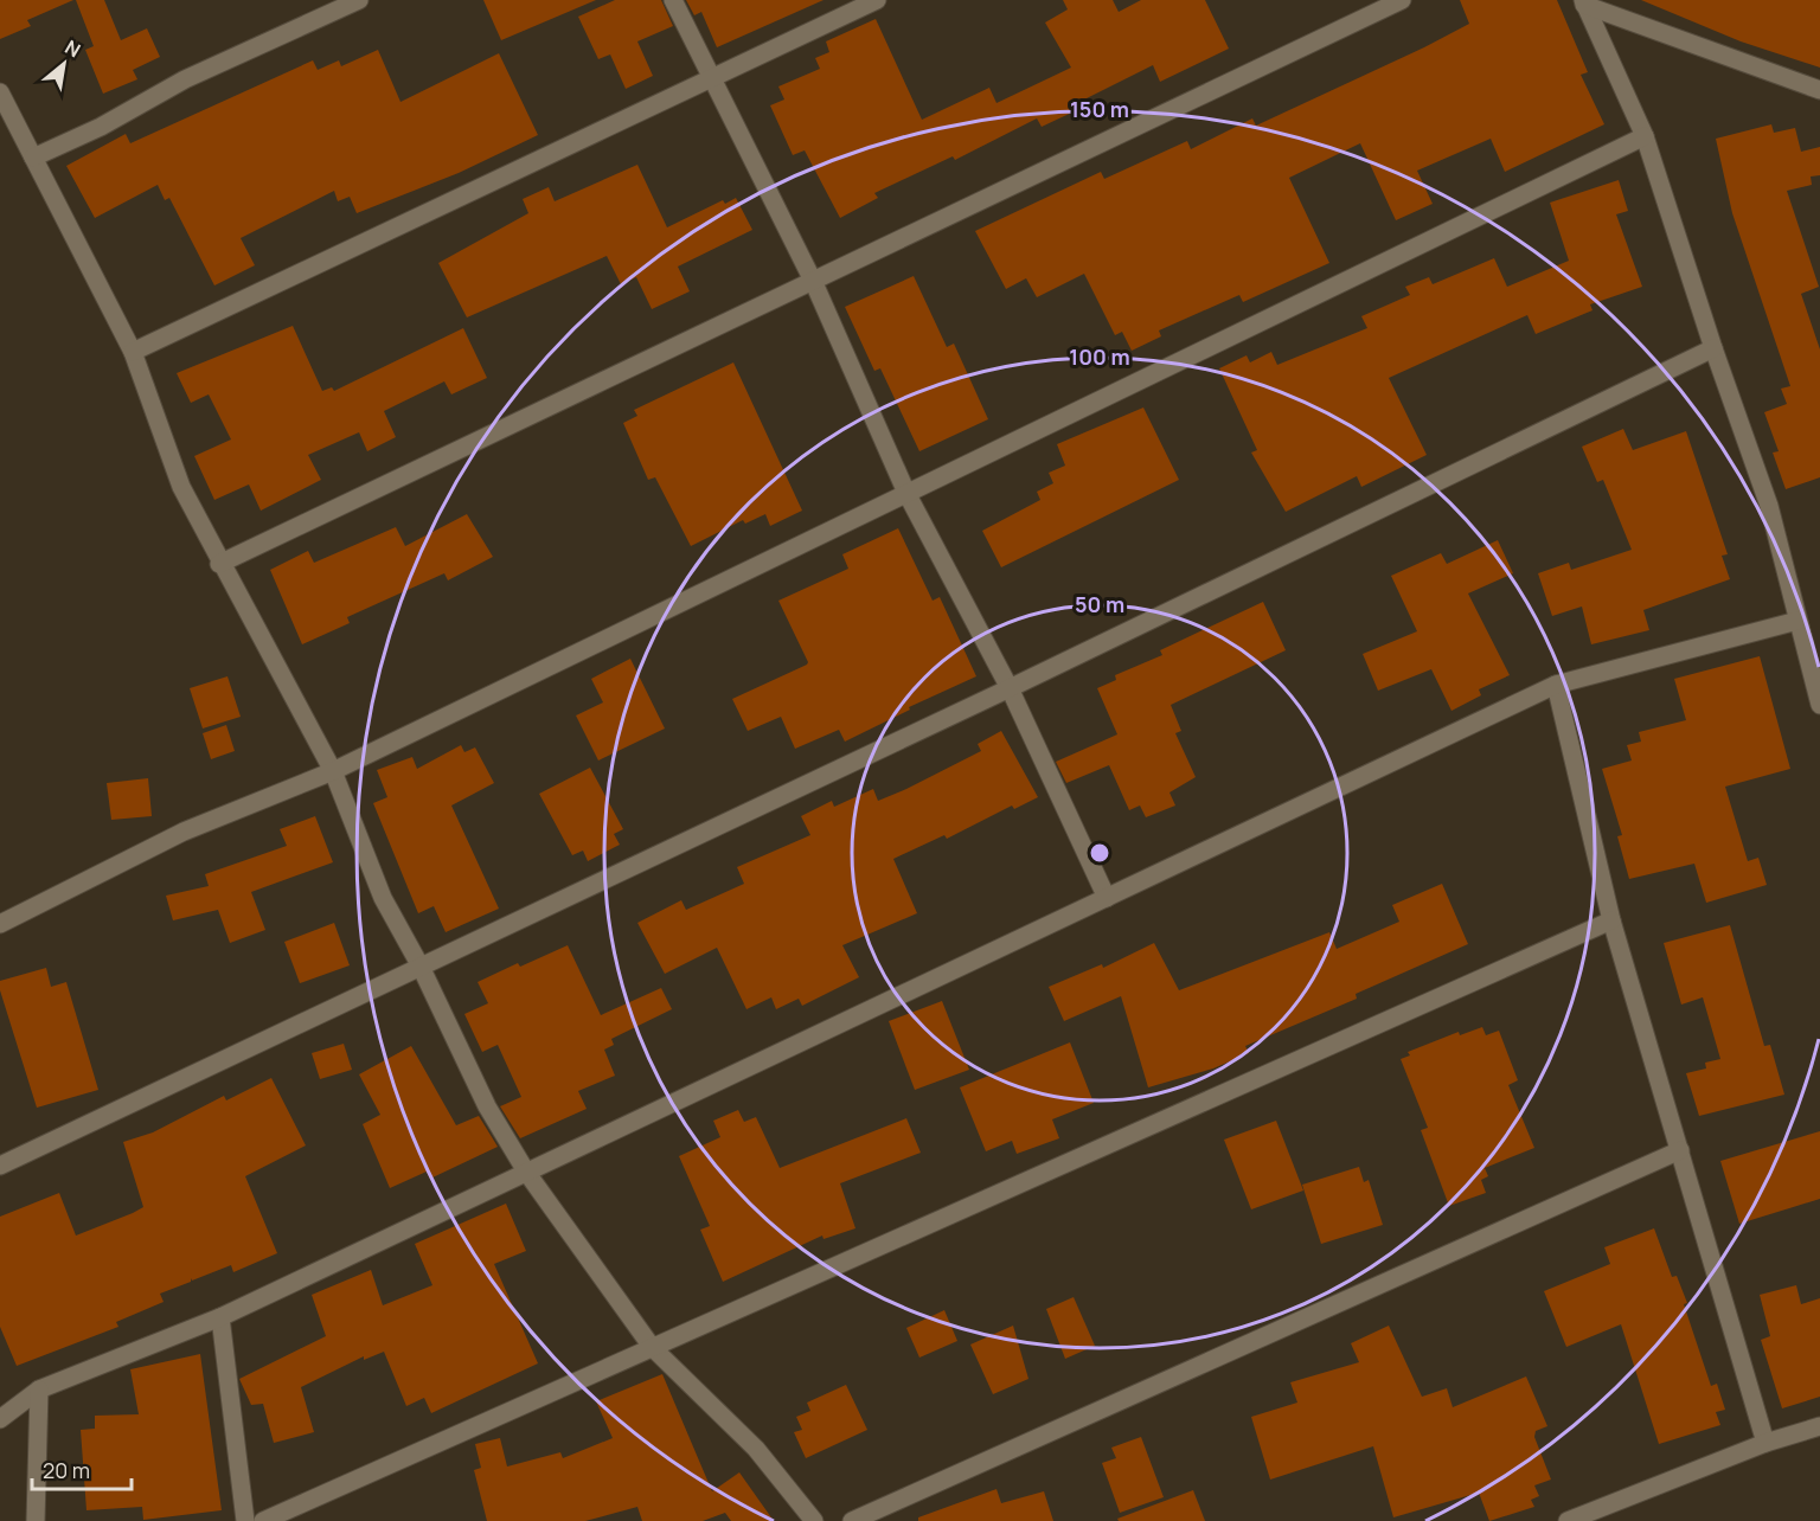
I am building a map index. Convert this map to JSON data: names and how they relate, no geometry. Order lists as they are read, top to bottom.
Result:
{
  "scale_bar": "20 m",
  "north": "top right",
  "rings": ["150 m", "100 m", "50 m"]
}
